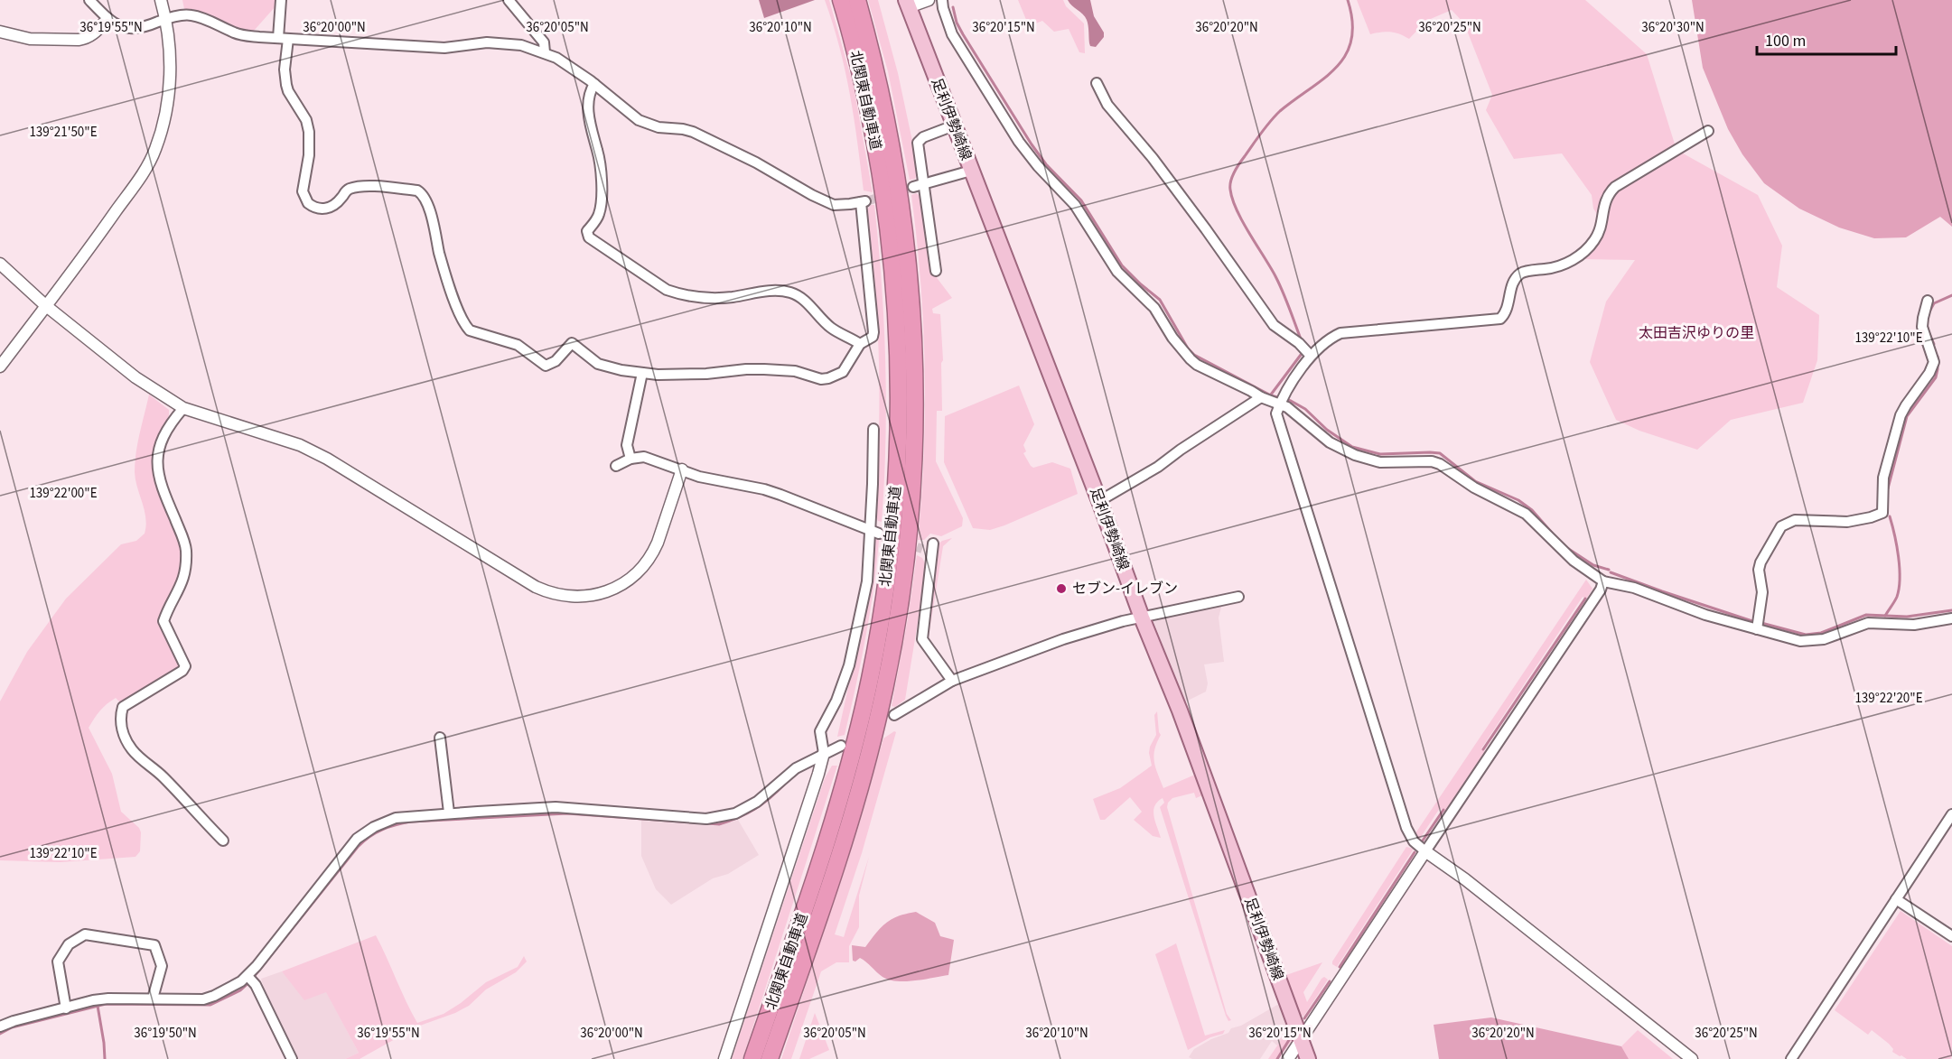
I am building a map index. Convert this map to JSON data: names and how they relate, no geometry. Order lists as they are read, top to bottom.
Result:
{
  "streets": {
    "highway": ["北関東自動車道"],
    "main road": ["足利伊勢崎線"]
  },
  "parks": ["太田吉沢ゆりの里"],
  "places": ["セブン-イレブン"],
  "scale_bar": "100 m",
  "coordinates": [
    "36°19'55\"N",
    "36°20'00\"N",
    "36°20'05\"N",
    "36°20'10\"N",
    "36°20'15\"N",
    "36°20'20\"N",
    "36°20'25\"N",
    "36°20'30\"N",
    "139°21'50\"E",
    "139°22'10\"E",
    "139°22'00\"E",
    "139°22'20\"E",
    "36°19'50\"N"
  ]
}
